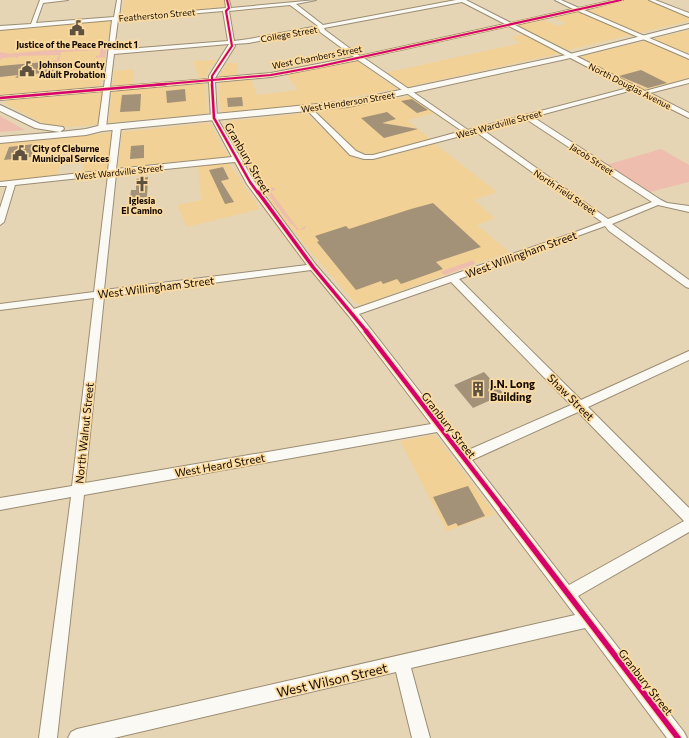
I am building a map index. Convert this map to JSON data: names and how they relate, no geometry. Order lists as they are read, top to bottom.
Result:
{
  "streets": {
    "main road": ["West Henderson Street"],
    "street": [
      "Featherston Street",
      "College Street",
      "West Chambers Street",
      "North Douglas Avenue",
      "West Wardville Street",
      "Granbury Street",
      "Jacob Street",
      "North Field Street",
      "West Willingham Street",
      "Shaw Street",
      "North Walnut Street",
      "West Heard Street",
      "West Wilson Street"
    ]
  },
  "crossings": [
    ["College Street", "North Douglas Avenue"],
    ["West Chambers Street", "North Douglas Avenue"],
    ["North Douglas Avenue", "West Henderson Street"],
    ["North Douglas Avenue", "West Wardville Street"],
    ["West Henderson Street", "West Wardville Street"],
    ["West Henderson Street", "Granbury Street"],
    ["West Henderson Street", "North Walnut Street"],
    ["West Wardville Street", "Granbury Street"],
    ["West Wardville Street", "Jacob Street"],
    ["West Wardville Street", "North Field Street"],
    ["West Wardville Street", "North Walnut Street"],
    ["Granbury Street", "West Willingham Street"],
    ["Granbury Street", "West Heard Street"],
    ["Granbury Street", "West Wilson Street"],
    ["Jacob Street", "West Willingham Street"],
    ["North Field Street", "West Willingham Street"],
    ["West Willingham Street", "Shaw Street"],
    ["West Willingham Street", "North Walnut Street"],
    ["North Walnut Street", "West Heard Street"]
  ],
  "places": {
    "public building": ["Justice of the Peace Precinct 1", "Johnson County Adult Probation", "City of Cleburne Municipal Services"],
    "church": ["Iglesia El Camino"],
    "building": ["J.N. Long Building"]
  }
}
